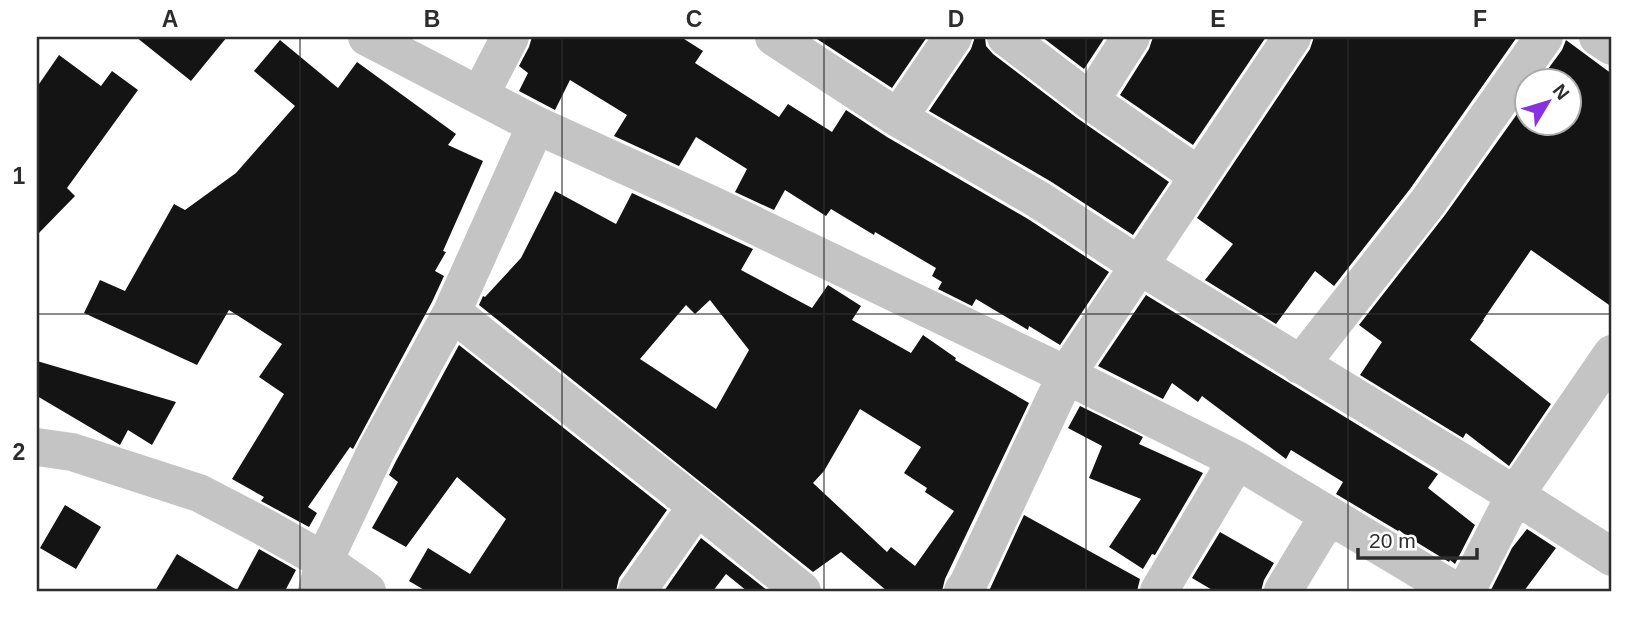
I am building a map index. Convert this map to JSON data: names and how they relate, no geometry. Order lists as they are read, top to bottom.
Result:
{
  "scale_bar": "20 m",
  "north": "top right",
  "grid": {
    "columns": [
      "A",
      "B",
      "C",
      "D",
      "E",
      "F"
    ],
    "rows": ["1", "2"]
  }
}
